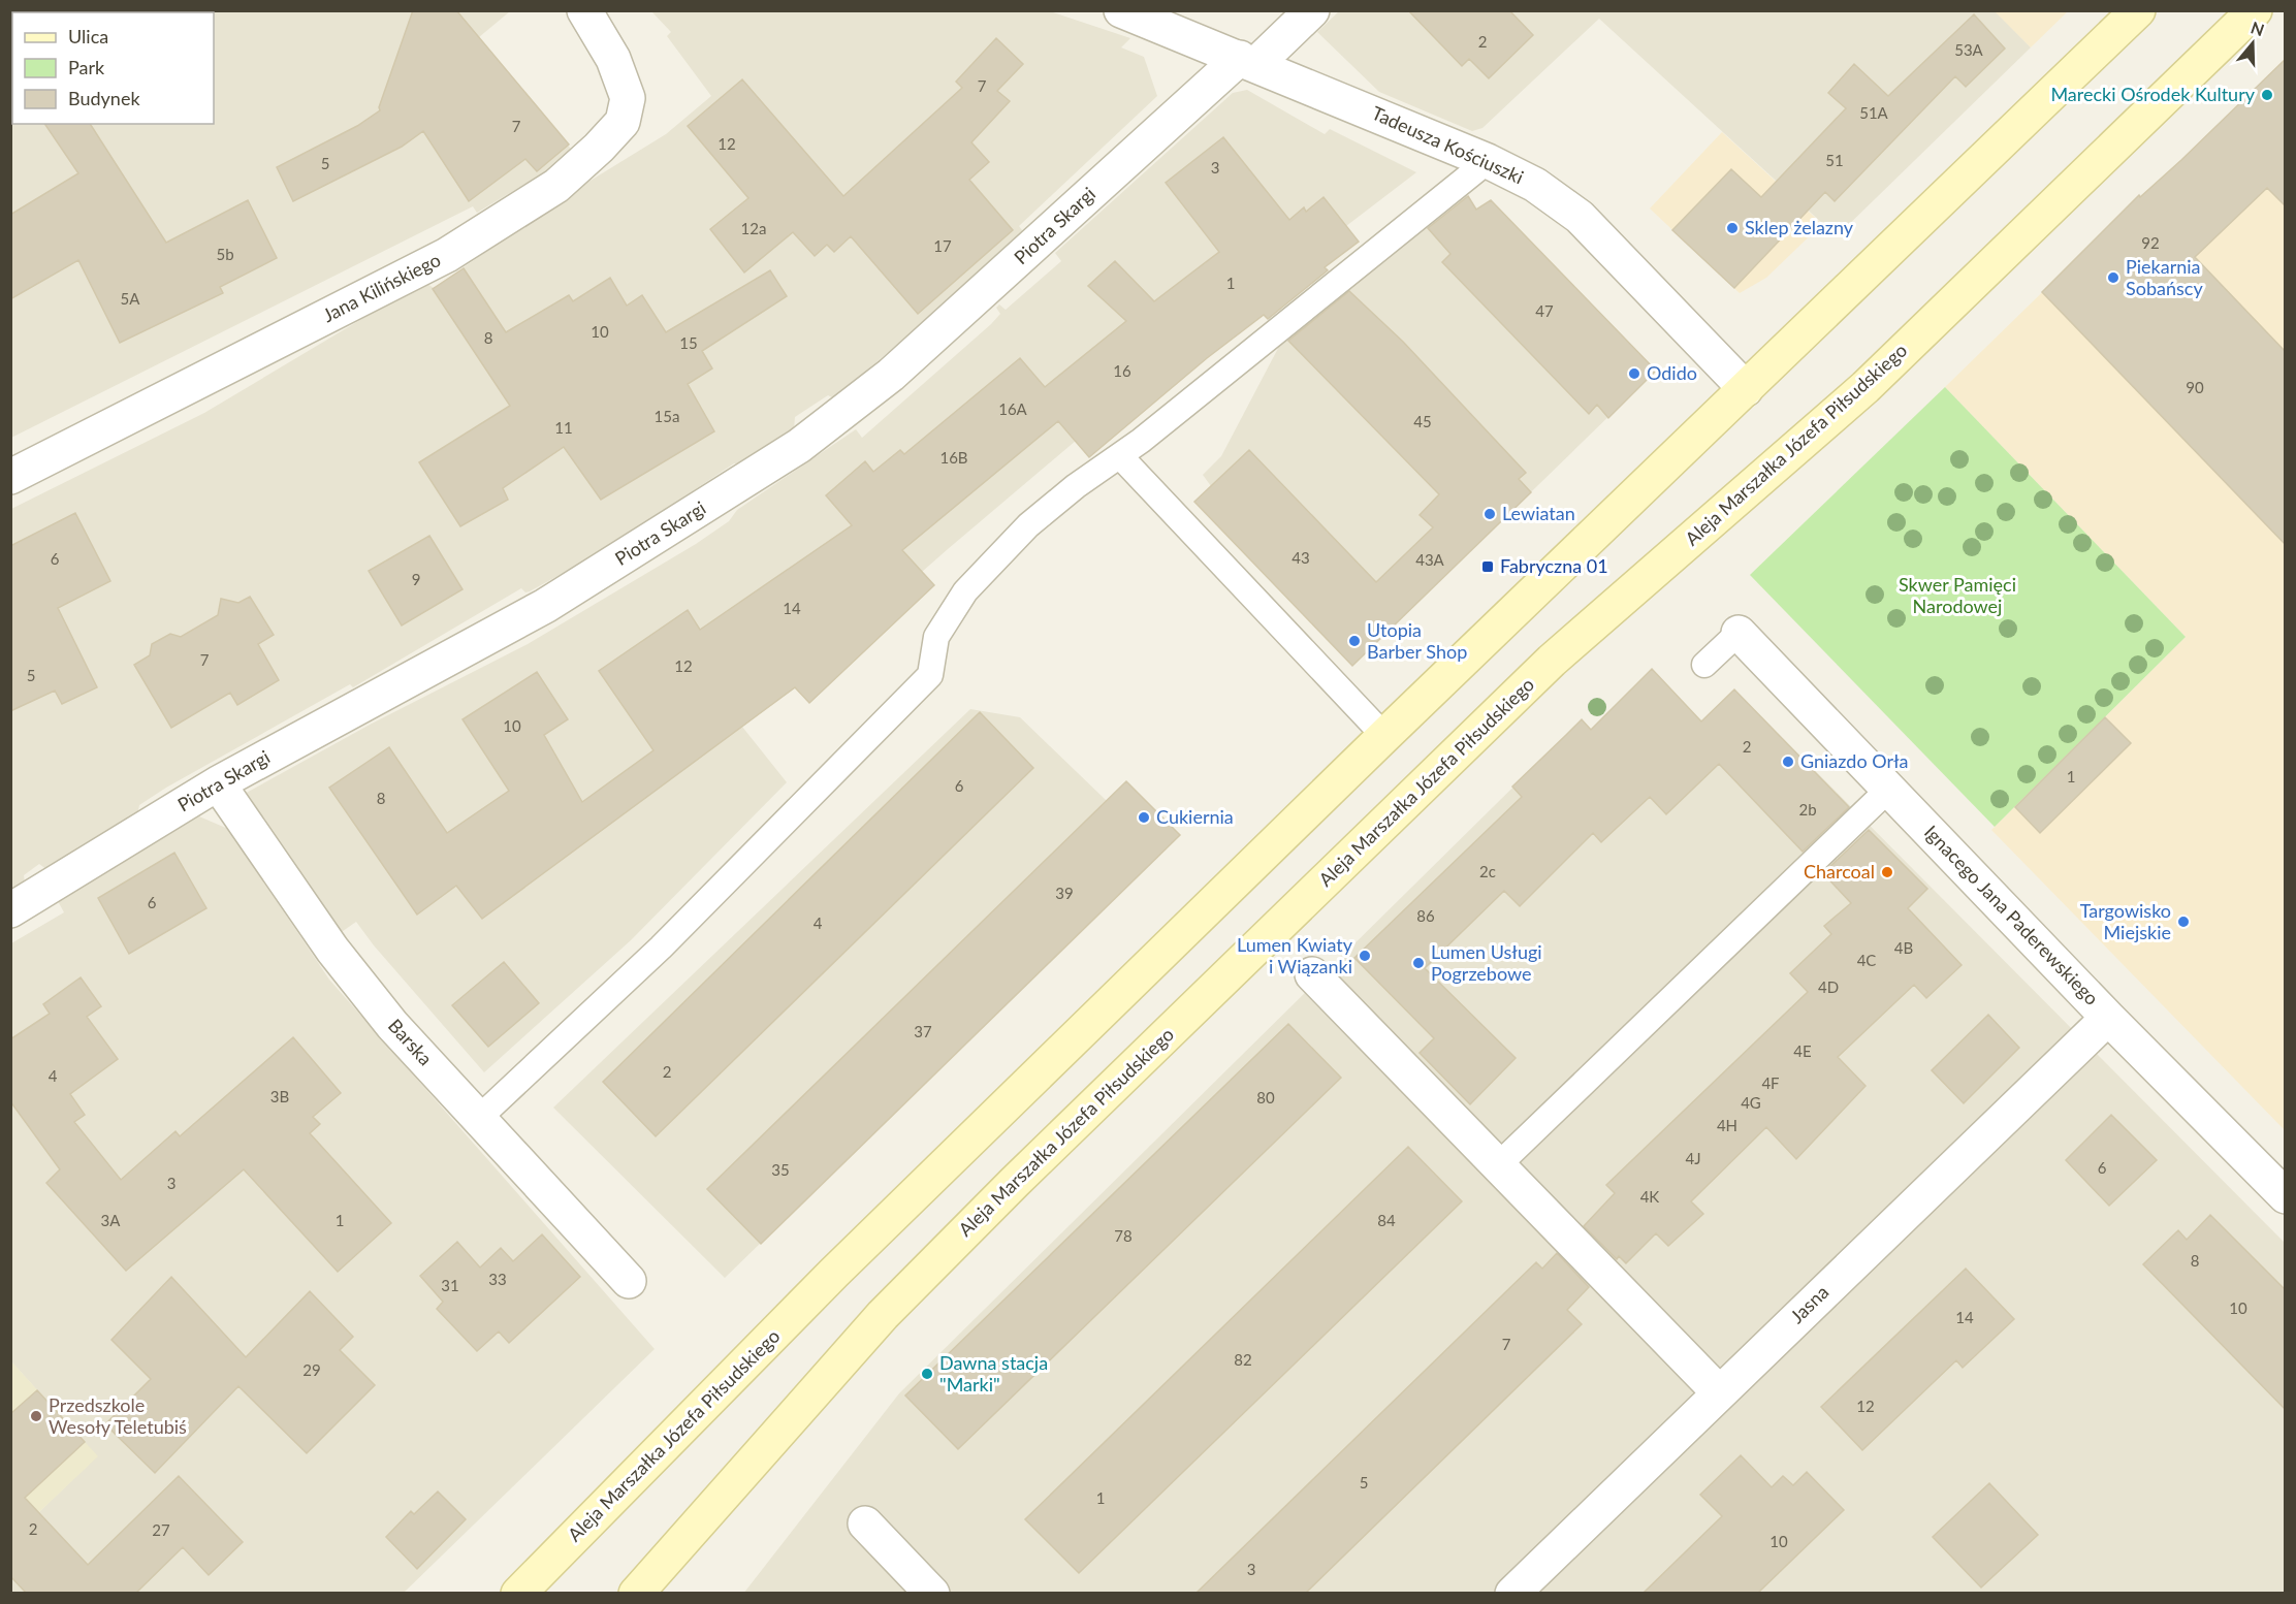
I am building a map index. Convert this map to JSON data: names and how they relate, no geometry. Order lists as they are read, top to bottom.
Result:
{
  "streets": {
    "main road": ["Aleja Marszałka Józefa Piłsudskiego"],
    "street": [
      "Tadeusza Kościuszki",
      "Piotra Skargi",
      "Jana Kilińskiego",
      "Ignacego Jana Paderewskiego",
      "Barska",
      "Jasna"
    ]
  },
  "crossings": [
    ["Tadeusza Kościuszki", "Piotra Skargi"],
    ["Tadeusza Kościuszki", "Aleja Marszałka Józefa Piłsudskiego"],
    ["Piotra Skargi", "Barska"],
    ["Ignacego Jana Paderewskiego", "Jasna"]
  ],
  "parks": ["Skwer Pamięci Narodowej"],
  "places": {
    "other": [
      "Marecki Ośrodek Kultury",
      "Sklep żelazny",
      "Piekarnia Sobańscy",
      "Odido",
      "Lewiatan",
      "Utopia Barber Shop",
      "Gniazdo Orła",
      "Cukiernia",
      "Charcoal",
      "Targowisko Miejskie",
      "Lumen Kwiaty i Wiązanki",
      "Lumen Usługi Pogrzebowe",
      "Dawna stacja \"Marki\"",
      "Przedszkole Wesoły Teletubiś"
    ],
    "transit": ["Fabryczna 01"]
  },
  "house_numbers": [
    "2",
    "53A",
    "7",
    "51A",
    "7",
    "12",
    "51",
    "5",
    "3",
    "12a",
    "92",
    "17",
    "5b",
    "1",
    "5A",
    "47",
    "10",
    "8",
    "15",
    "16",
    "90",
    "16A",
    "15a",
    "45",
    "11",
    "16B",
    "43",
    "6",
    "43A",
    "9",
    "14",
    "7",
    "12",
    "5",
    "10",
    "2",
    "1",
    "6",
    "8",
    "2b",
    "2c",
    "39",
    "6",
    "86",
    "4",
    "4B",
    "4C",
    "4D",
    "37",
    "4E",
    "2",
    "4",
    "4F",
    "3B",
    "80",
    "4G",
    "4H",
    "4J",
    "6",
    "35",
    "3",
    "4K",
    "3A",
    "1",
    "84",
    "78",
    "8",
    "33",
    "31",
    "10",
    "14",
    "7",
    "82",
    "29",
    "12",
    "5",
    "1",
    "2",
    "27",
    "10",
    "3"
  ],
  "legend": ["Ulica", "Park", "Budynek"],
  "north": "top"
}
